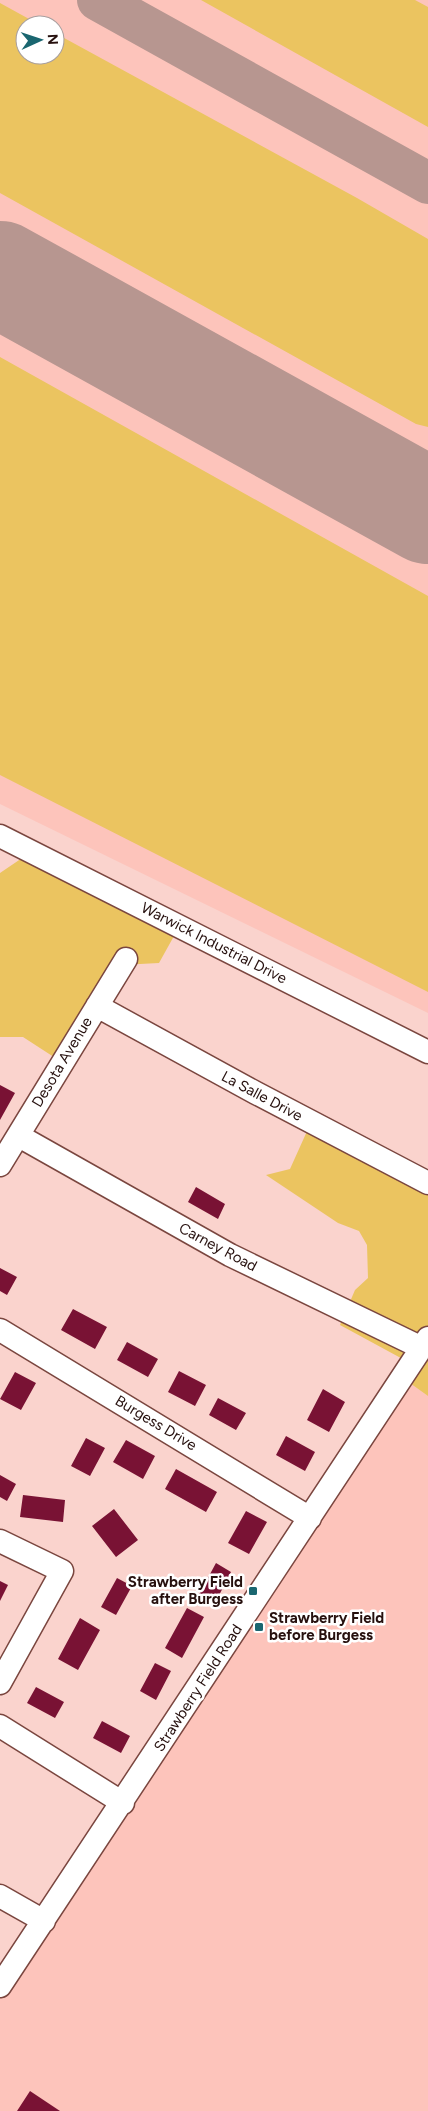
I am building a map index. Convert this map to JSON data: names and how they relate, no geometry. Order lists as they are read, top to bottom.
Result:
{
  "streets": {
    "street": [
      "Warwick Industrial Drive",
      "Desota Avenue",
      "La Salle Drive",
      "Carney Road",
      "Burgess Drive",
      "Strawberry Field Road"
    ]
  },
  "crossings": [
    ["Desota Avenue", "La Salle Drive"],
    ["Desota Avenue", "Carney Road"],
    ["Carney Road", "Strawberry Field Road"],
    ["Burgess Drive", "Strawberry Field Road"]
  ],
  "places": {
    "transit": ["Strawberry Field after Burgess", "Strawberry Field before Burgess"]
  },
  "north": "right"
}
